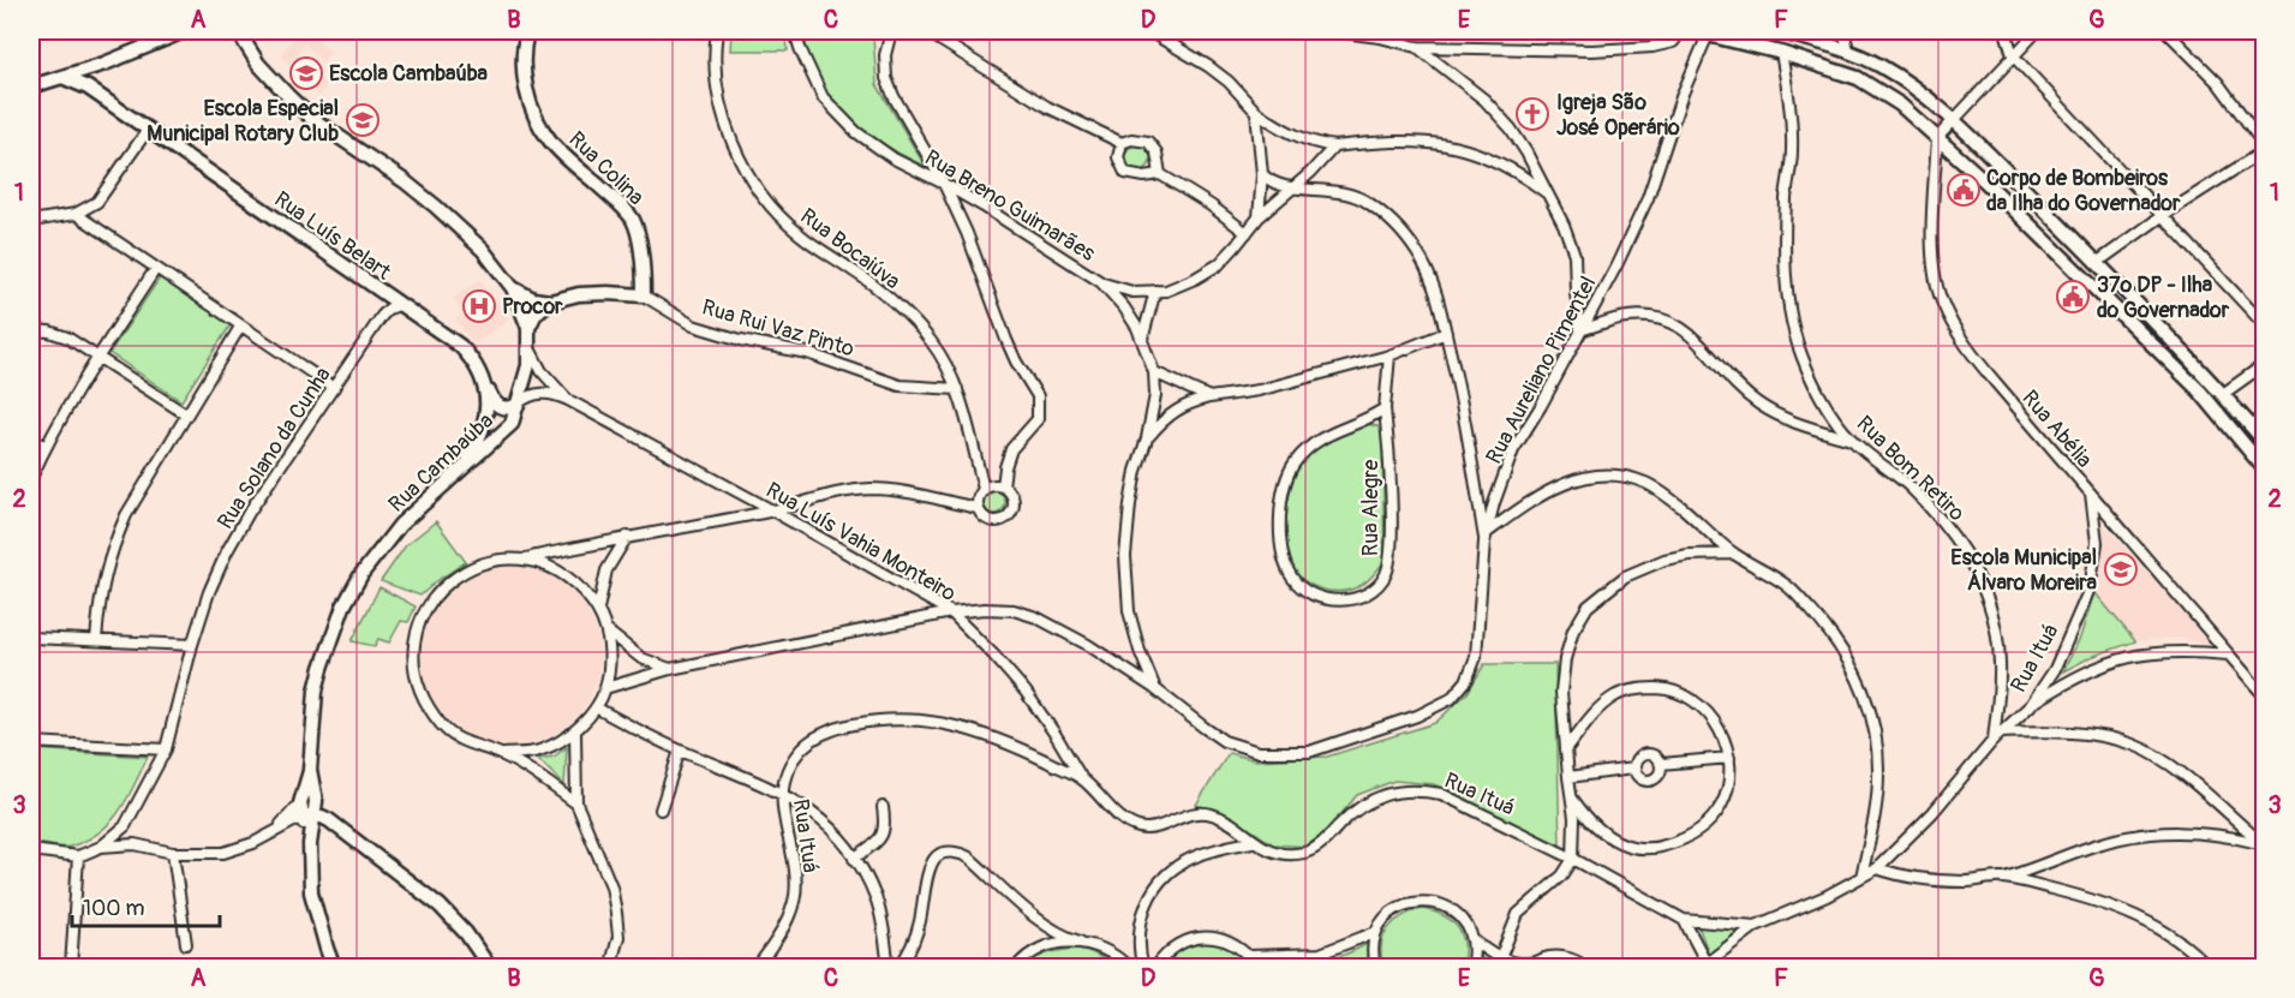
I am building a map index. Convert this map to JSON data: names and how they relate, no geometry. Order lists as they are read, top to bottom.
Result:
{
  "streets": {
    "street": [
      "Rua Colina",
      "Rua Breno Guimarães",
      "Rua Luís Belart",
      "Rua Bocaiúva",
      "Rua Rui Vaz Pinto",
      "Rua Aureliano Pimentel",
      "Rua Abélia",
      "Rua Solano da Cunha",
      "Rua Cambaúba",
      "Rua Bom Retiro",
      "Rua Alegre",
      "Rua Luís Vahia Monteiro",
      "Rua Ituá"
    ]
  },
  "crossings": [
    ["Rua Colina", "Rua Rui Vaz Pinto"],
    ["Rua Breno Guimarães", "Rua Aureliano Pimentel"],
    ["Rua Breno Guimarães", "Rua Alegre"],
    ["Rua Luís Belart", "Rua Solano da Cunha"],
    ["Rua Luís Belart", "Rua Cambaúba"],
    ["Rua Bocaiúva", "Rua Rui Vaz Pinto"],
    ["Rua Aureliano Pimentel", "Rua Luís Vahia Monteiro"],
    ["Rua Abélia", "Rua Ituá"],
    ["Rua Bom Retiro", "Rua Ituá"],
    ["Rua Luís Vahia Monteiro", "Rua Ituá"]
  ],
  "places": {
    "school or university": ["Escola Cambaúba", "Escola Especial Municipal Rotary Club", "Escola Municipal Álvaro Moreira"],
    "church": ["Igreja São José Operário"],
    "public building": ["Corpo de Bombeiros da Ilha do Governador", "37º DP - Ilha do Governador"],
    "hospital": ["Procor"]
  },
  "scale_bar": "100 m",
  "grid": {
    "columns": [
      "A",
      "B",
      "C",
      "D",
      "E",
      "F",
      "G"
    ],
    "rows": ["1", "2", "3"]
  }
}
